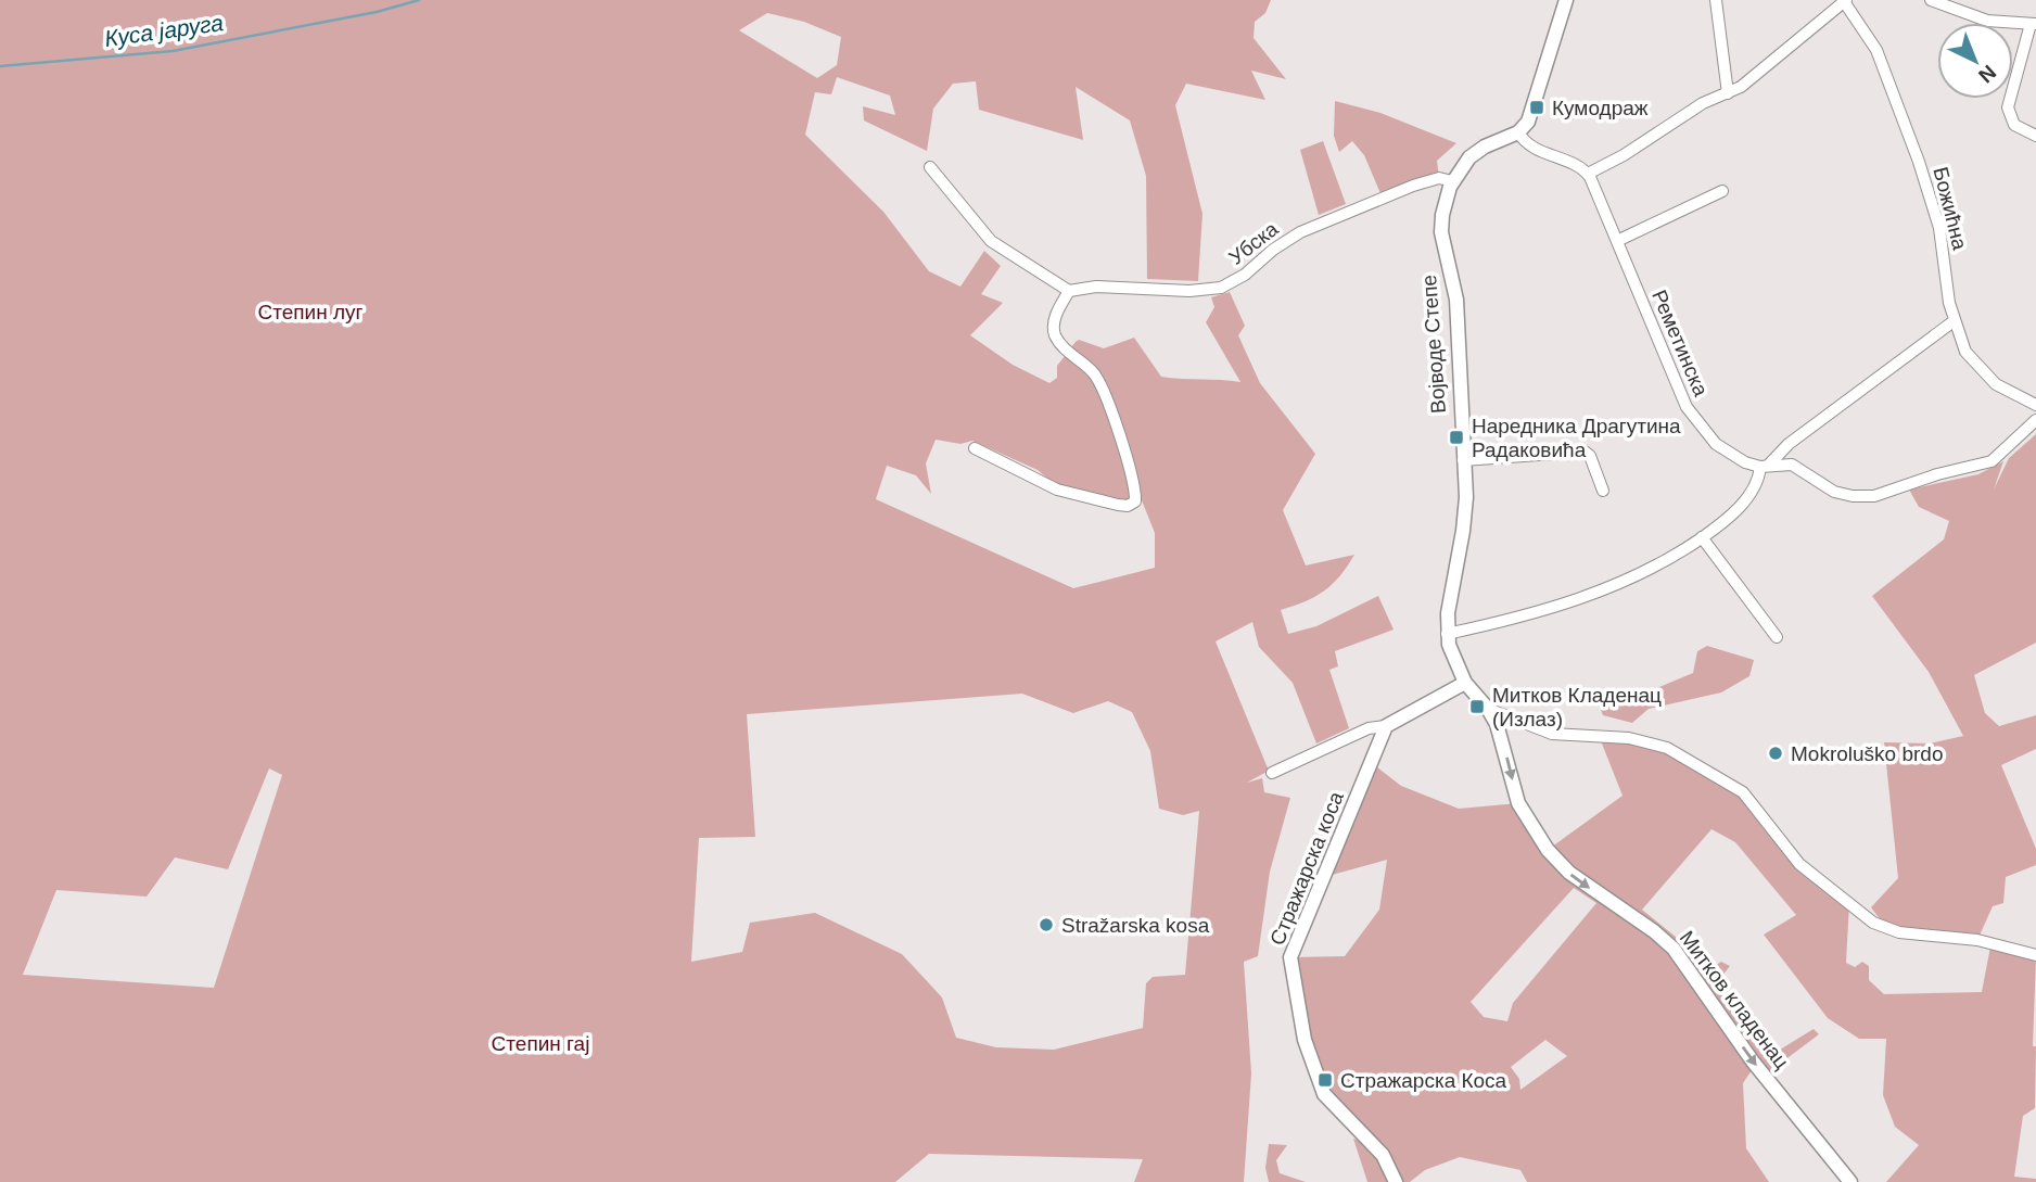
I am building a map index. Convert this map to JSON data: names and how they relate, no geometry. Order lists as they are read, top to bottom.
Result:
{
  "streets": {
    "street": [
      "Божићна",
      "Убска",
      "Реметинска",
      "Војводе Степе",
      "Стражарска коса",
      "Митков кладенац"
    ]
  },
  "crossings": [
    ["Убска", "Војводе Степе"],
    ["Војводе Степе", "Митков кладенац"]
  ],
  "one_way": ["Митков кладенац"],
  "water": ["Куса јаруга"],
  "parks": ["Степин луг", "Степин гај"],
  "places": {
    "transit": [
      "Кумодраж",
      "Наредника Драгутина Радаковића",
      "Митков Кладенац (Излаз)",
      "Стражарска Коса"
    ],
    "other": ["Mokroluško brdo", "Stražarska kosa"]
  },
  "north": "bottom right"
}
